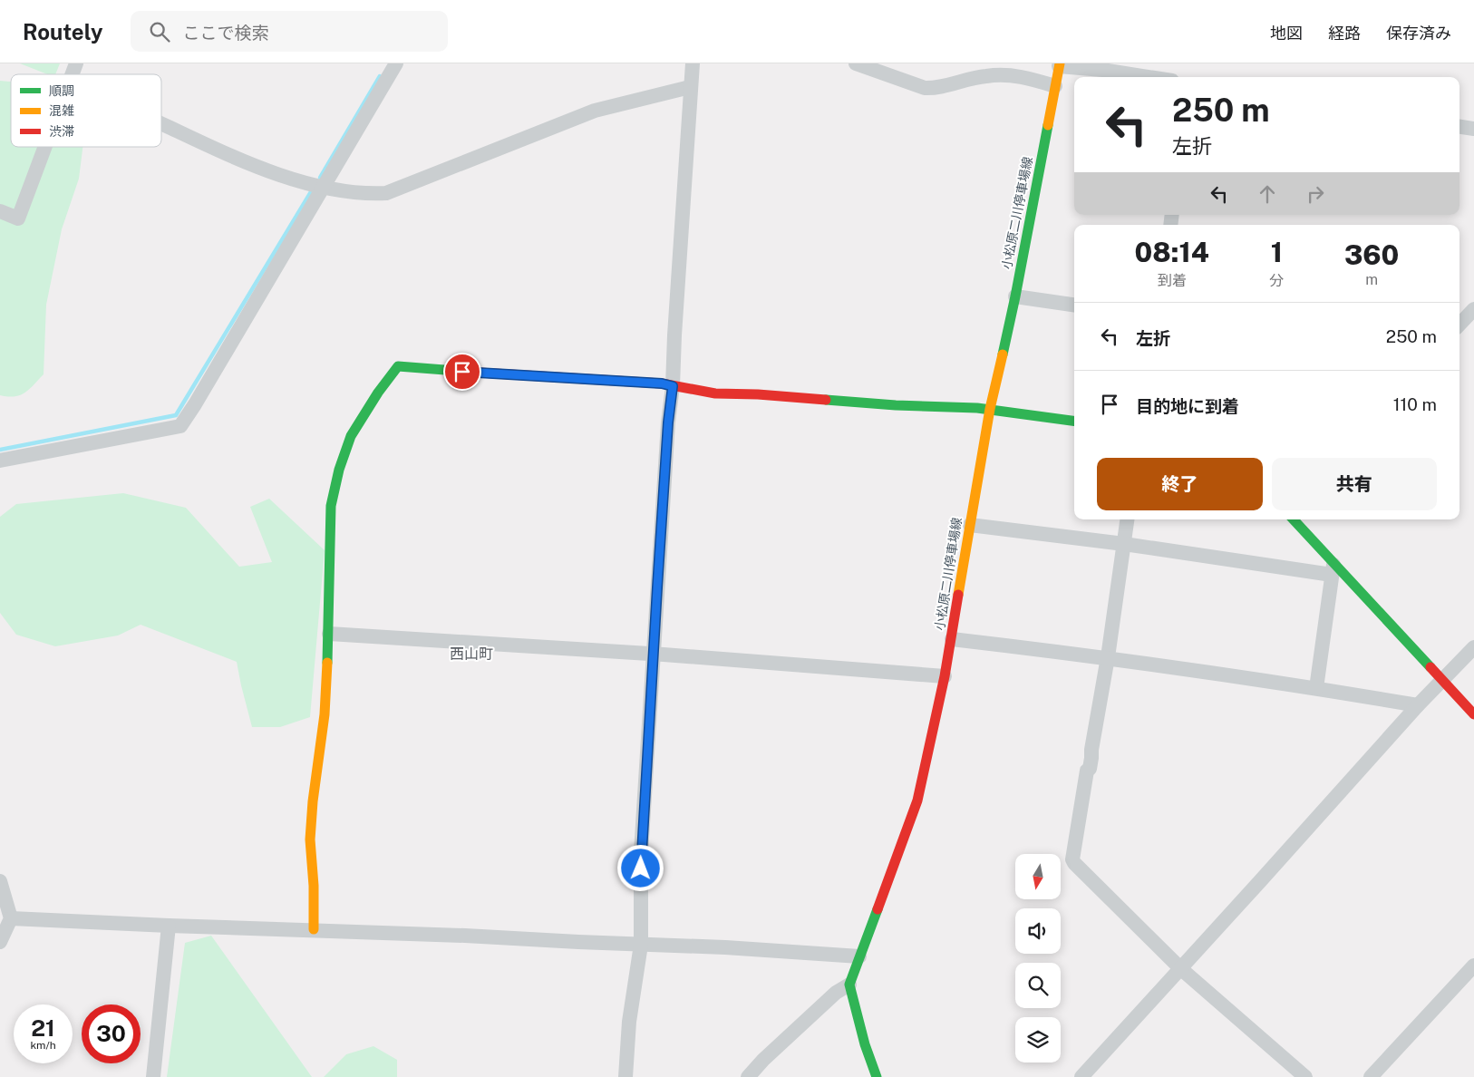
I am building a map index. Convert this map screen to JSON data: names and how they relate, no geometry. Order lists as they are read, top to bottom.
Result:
{
  "streets": {
    "street": ["小松原二川停車場線"]
  },
  "districts": ["西山町"],
  "legend": ["順調", "混雑", "渋滞"],
  "north": "bottom",
  "page": {
    "header": "Routely",
    "search": "ここで検索",
    "nav": ["地図", "経路", "保存済み"],
    "turn": ["250 m", "左折"],
    "eta": [
      "08:14",
      "到着",
      "1",
      "分",
      "360",
      "m"
    ],
    "list": [
      {
        "name": "左折",
        "value": "250 m"
      },
      {
        "name": "目的地に到着",
        "value": "110 m"
      }
    ],
    "buttons": ["終了", "共有"],
    "speed": "21 km/h",
    "limit": "30"
  }
}
